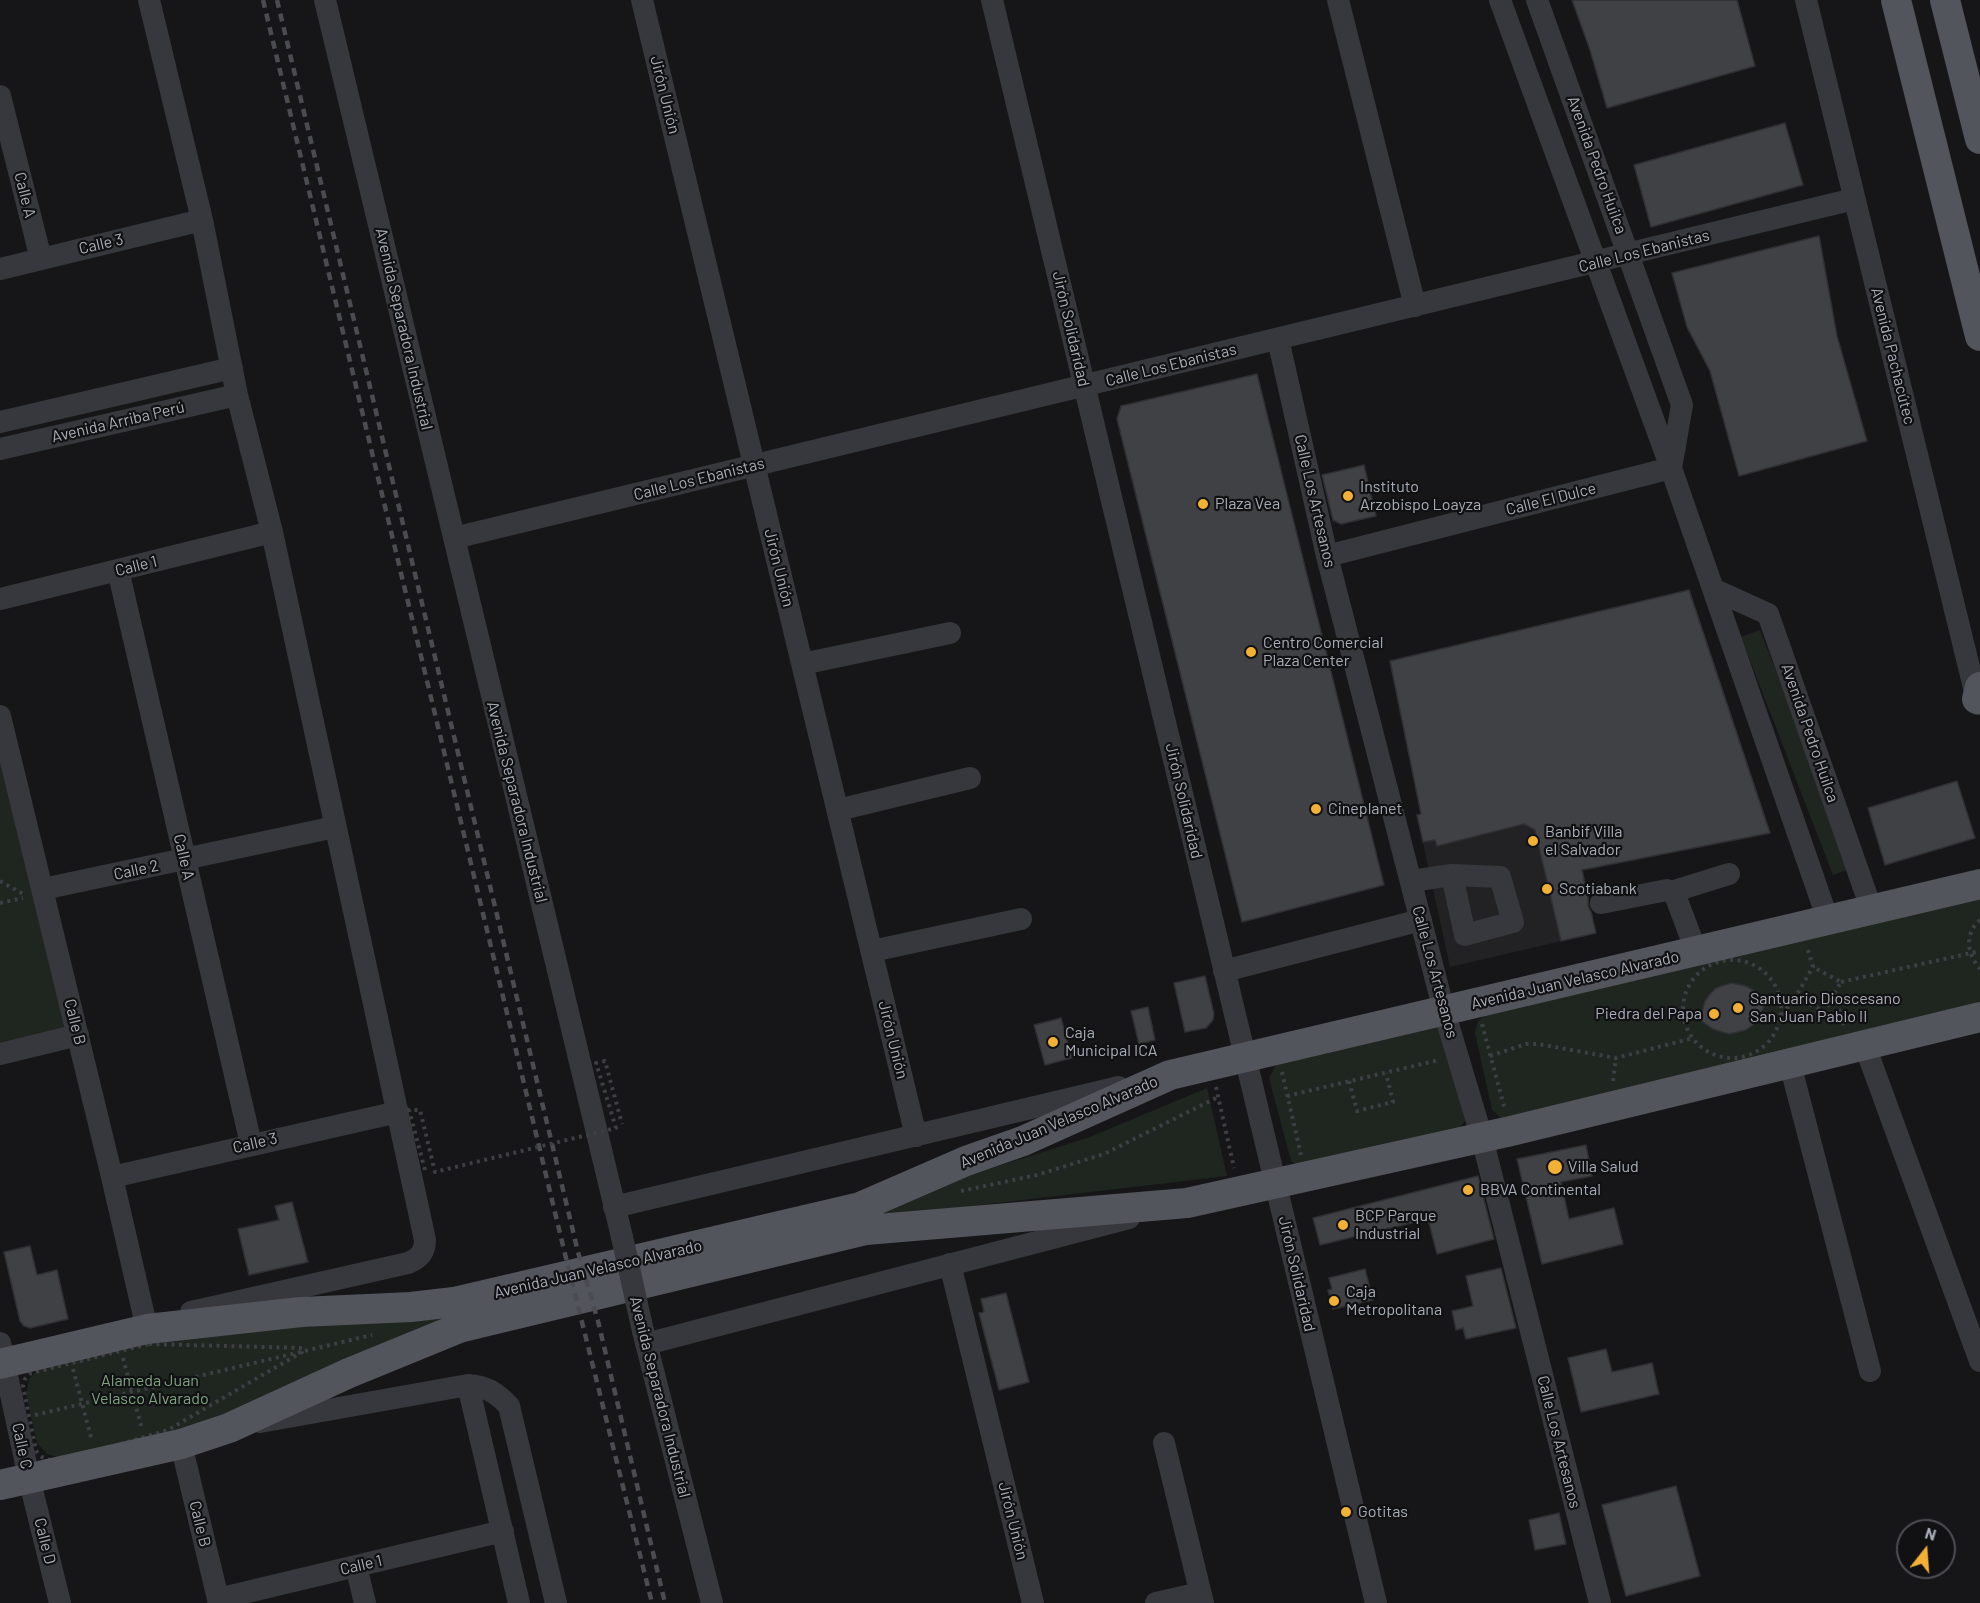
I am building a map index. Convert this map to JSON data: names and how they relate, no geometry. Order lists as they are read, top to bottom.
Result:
{
  "streets": {
    "main road": ["Avenida Juan Velasco Alvarado"],
    "street": [
      "Jirón Unión",
      "Avenida Pedro Huilca",
      "Calle A",
      "Calle 3",
      "Calle Los Ebanistas",
      "Avenida Separadora Industrial",
      "Jirón Solidaridad",
      "Avenida Pachacútec",
      "Avenida Arriba Perú",
      "Calle El Dulce",
      "Calle Los Artesanos",
      "Calle 1",
      "Calle 2",
      "Calle B",
      "Calle C",
      "Calle D"
    ]
  },
  "crossings": [
    ["Jirón Unión", "Calle Los Ebanistas"],
    ["Jirón Unión", "Avenida Juan Velasco Alvarado"],
    ["Avenida Pedro Huilca", "Calle Los Ebanistas"],
    ["Avenida Pedro Huilca", "Calle El Dulce"],
    ["Avenida Pedro Huilca", "Avenida Juan Velasco Alvarado"],
    ["Calle A", "Calle 3"],
    ["Calle A", "Calle 1"],
    ["Calle A", "Calle 2"],
    ["Calle 3", "Avenida Juan Velasco Alvarado"],
    ["Calle 3", "Calle B"],
    ["Calle Los Ebanistas", "Avenida Separadora Industrial"],
    ["Calle Los Ebanistas", "Jirón Solidaridad"],
    ["Calle Los Ebanistas", "Avenida Pachacútec"],
    ["Calle Los Ebanistas", "Calle Los Artesanos"],
    ["Avenida Separadora Industrial", "Avenida Juan Velasco Alvarado"],
    ["Jirón Solidaridad", "Avenida Juan Velasco Alvarado"],
    ["Calle El Dulce", "Calle Los Artesanos"],
    ["Calle Los Artesanos", "Avenida Juan Velasco Alvarado"],
    ["Calle 1", "Calle B"],
    ["Calle 2", "Calle B"],
    ["Avenida Juan Velasco Alvarado", "Calle B"],
    ["Avenida Juan Velasco Alvarado", "Calle C"],
    ["Avenida Juan Velasco Alvarado", "Calle D"],
    ["Calle C", "Calle D"]
  ],
  "parks": ["Alameda Juan Velasco Alvarado"],
  "places": [
    "Instituto Arzobispo Loayza",
    "Plaza Vea",
    "Centro Comercial Plaza Center",
    "Cineplanet",
    "Banbif Villa el Salvador",
    "Scotiabank",
    "Santuario Dioscesano San Juan Pablo II",
    "Piedra del Papa",
    "Caja Municipal ICA",
    "Villa Salud",
    "BBVA Continental",
    "BCP Parque Industrial",
    "Caja Metropolitana",
    "Gotitas"
  ],
  "north": "top"
}
